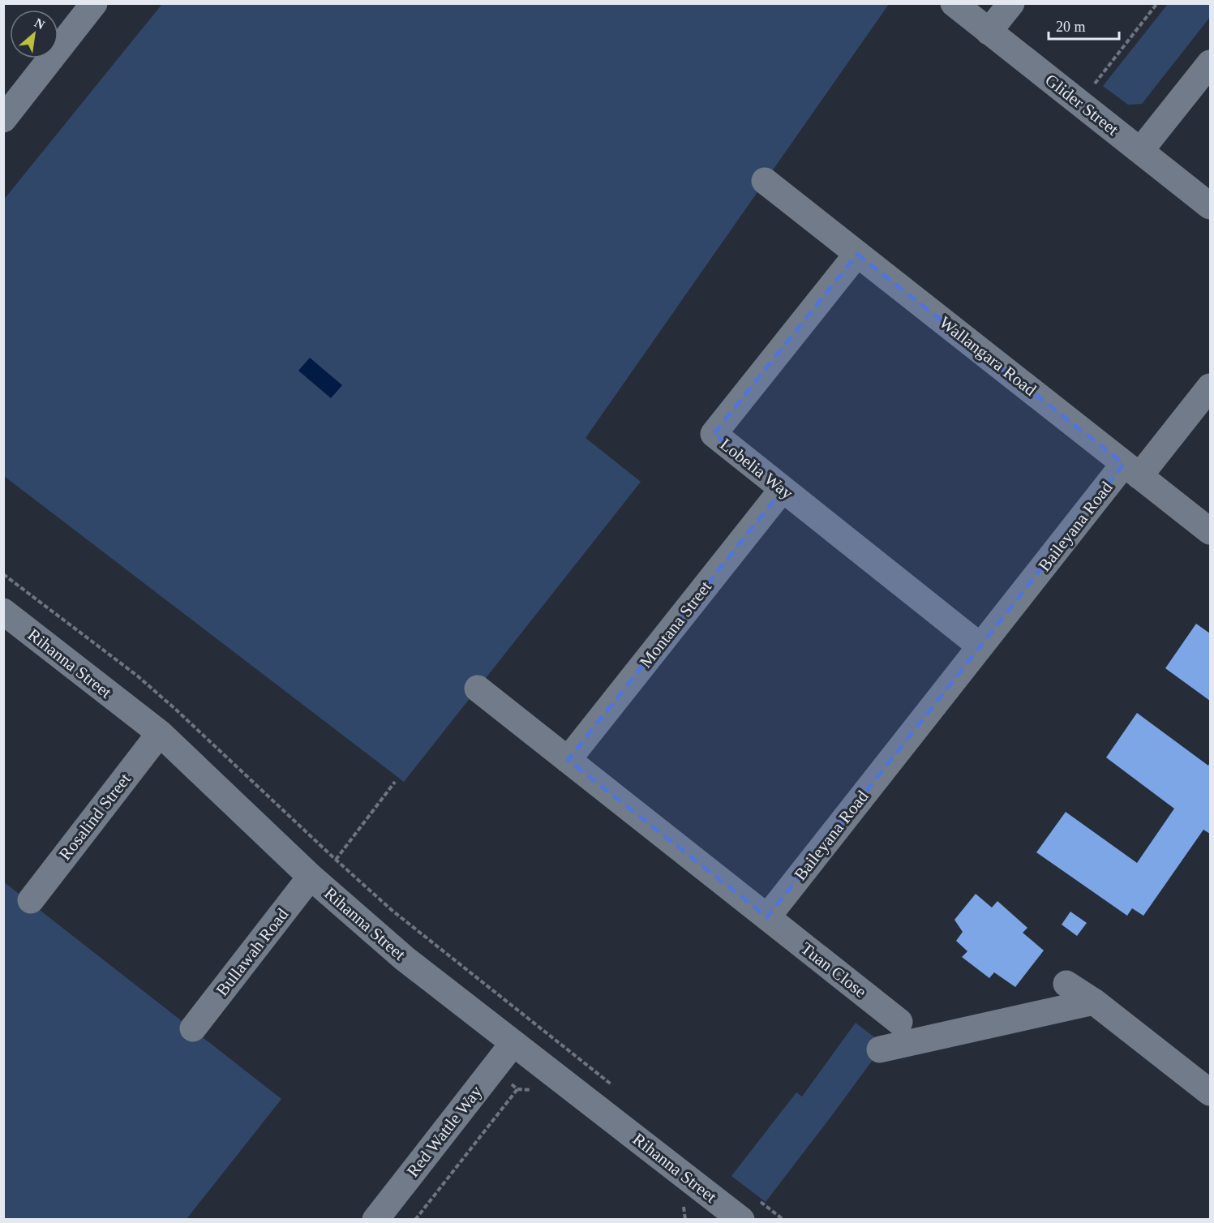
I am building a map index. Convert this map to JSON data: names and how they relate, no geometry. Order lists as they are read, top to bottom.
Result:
{
  "streets": {
    "street": [
      "Glider Street",
      "Wallangara Road",
      "Lobelia Way",
      "Baileyana Road",
      "Montana Street",
      "Rihanna Street",
      "Rosalind Street",
      "Bullawah Road",
      "Tuan Close",
      "Red Wattle Way"
    ]
  },
  "crossings": [
    ["Wallangara Road", "Lobelia Way"],
    ["Wallangara Road", "Baileyana Road"],
    ["Lobelia Way", "Baileyana Road"],
    ["Lobelia Way", "Montana Street"],
    ["Baileyana Road", "Tuan Close"],
    ["Rihanna Street", "Rosalind Street"],
    ["Rihanna Street", "Bullawah Road"],
    ["Rihanna Street", "Red Wattle Way"]
  ],
  "scale_bar": "20 m",
  "north": "top right"
}
